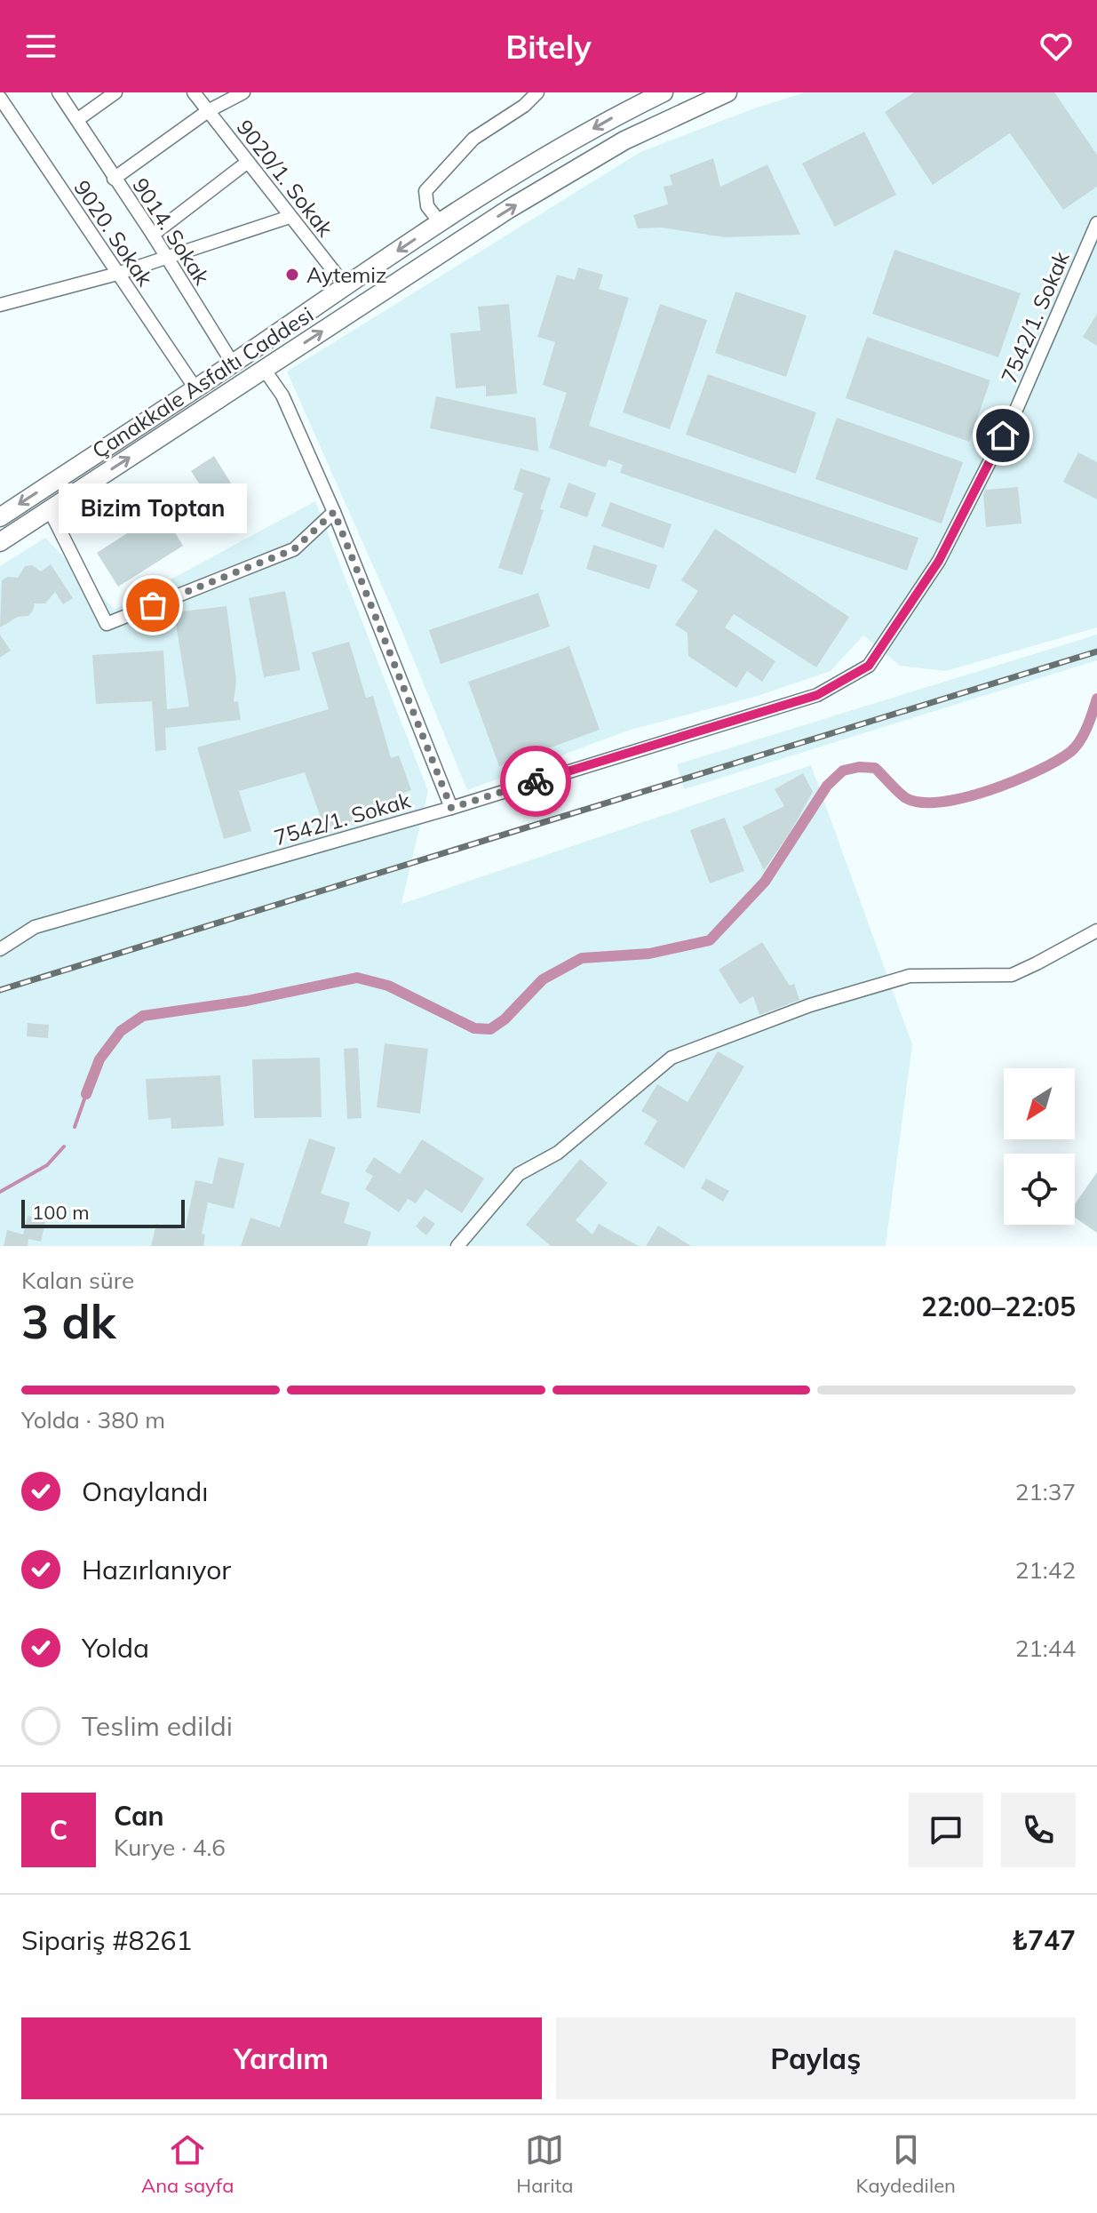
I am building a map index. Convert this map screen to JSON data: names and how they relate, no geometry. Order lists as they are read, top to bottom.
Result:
{
  "streets": {
    "highway": ["Çanakkale Asfaltı Caddesi"],
    "street": [
      "9020/1. Sokak",
      "9014. Sokak",
      "9020. Sokak",
      "7542/1. Sokak"
    ]
  },
  "crossings": [
    ["9020/1. Sokak", "Çanakkale Asfaltı Caddesi"],
    ["9014. Sokak", "Çanakkale Asfaltı Caddesi"],
    ["9020. Sokak", "Çanakkale Asfaltı Caddesi"]
  ],
  "places": ["Aytemiz", "Bizim Toptan"],
  "scale_bar": "100 m",
  "north": "bottom left",
  "page": {
    "header": "Bitely",
    "bubble": "Bizim Toptan",
    "scale": "100 m",
    "heading": ["3 dk", "Kalan süre", "22:00–22:05"],
    "panel": [
      "Can",
      "Kurye · 4.6",
      "Sipariş #8261",
      "₺747"
    ],
    "bar": "Yolda · 380 m",
    "list": [
      ["Onaylandı", "21:37"],
      ["Hazırlanıyor", "21:42"],
      ["Yolda", "21:44"],
      "Teslim edildi"
    ],
    "round": "C",
    "buttons": ["Yardım", "Paylaş"],
    "tabs": ["Ana sayfa", "Harita", "Kaydedilen"]
  }
}
